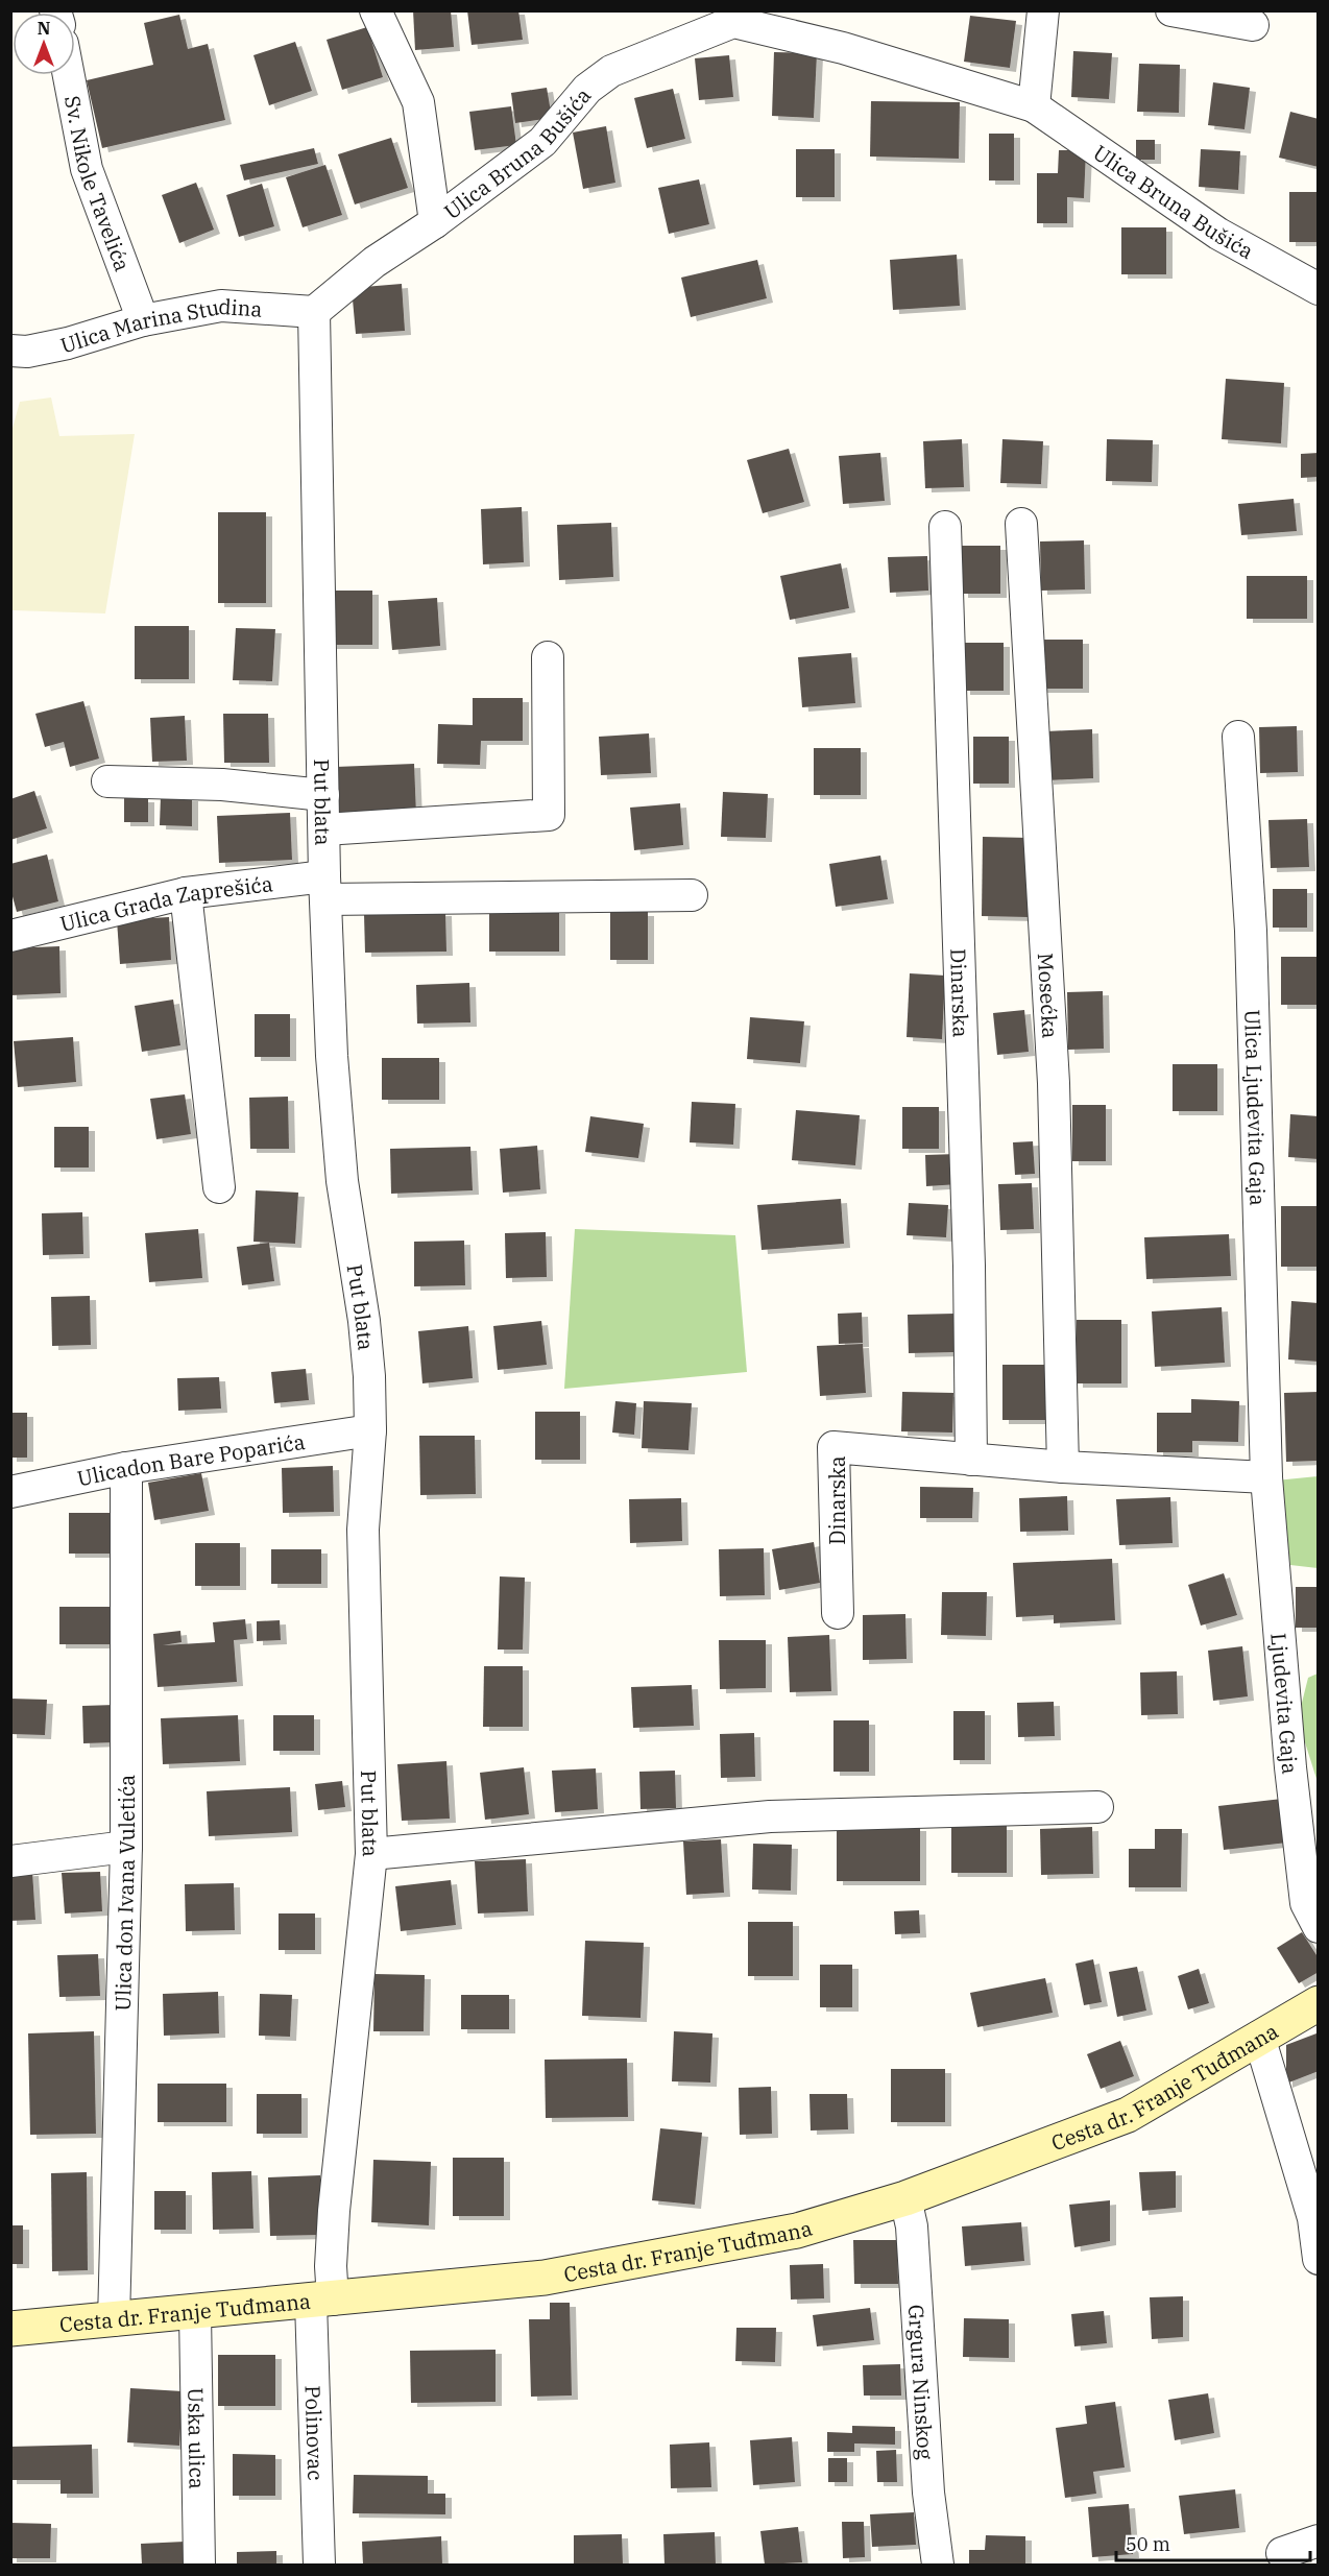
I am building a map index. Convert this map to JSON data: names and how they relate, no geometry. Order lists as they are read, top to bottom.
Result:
{
  "streets": {
    "main road": ["Cesta dr. Franje Tuđmana"],
    "street": [
      "Ulica Bruna Bušića",
      "Sv. Nikole Tavelića",
      "Ulica Marina Studina",
      "Put blata",
      "Ulica Grada Zaprešića",
      "Dinarska",
      "Mosećka",
      "Ulica Ljudevita Gaja",
      "Ulicadon Bare Poparića",
      "Ljudevita Gaja",
      "Ulica don Ivana Vuletića",
      "Grgura Ninskog",
      "Polinovac",
      "Uska ulica"
    ]
  },
  "crossings": [
    ["Ulica Bruna Bušića", "Ulica Marina Studina"],
    ["Ulica Bruna Bušića", "Put blata"],
    ["Sv. Nikole Tavelića", "Ulica Marina Studina"],
    ["Ulica Marina Studina", "Put blata"],
    ["Put blata", "Ulica Grada Zaprešića"],
    ["Put blata", "Ulicadon Bare Poparića"],
    ["Put blata", "Cesta dr. Franje Tuđmana"],
    ["Put blata", "Polinovac"],
    ["Dinarska", "Mosećka"],
    ["Dinarska", "Ulica Ljudevita Gaja"],
    ["Dinarska", "Ljudevita Gaja"],
    ["Ulica Ljudevita Gaja", "Ljudevita Gaja"],
    ["Ulicadon Bare Poparića", "Ulica don Ivana Vuletića"],
    ["Ulica don Ivana Vuletića", "Cesta dr. Franje Tuđmana"],
    ["Cesta dr. Franje Tuđmana", "Grgura Ninskog"],
    ["Cesta dr. Franje Tuđmana", "Polinovac"],
    ["Cesta dr. Franje Tuđmana", "Uska ulica"]
  ],
  "scale_bar": "50 m",
  "north": "top"
}
